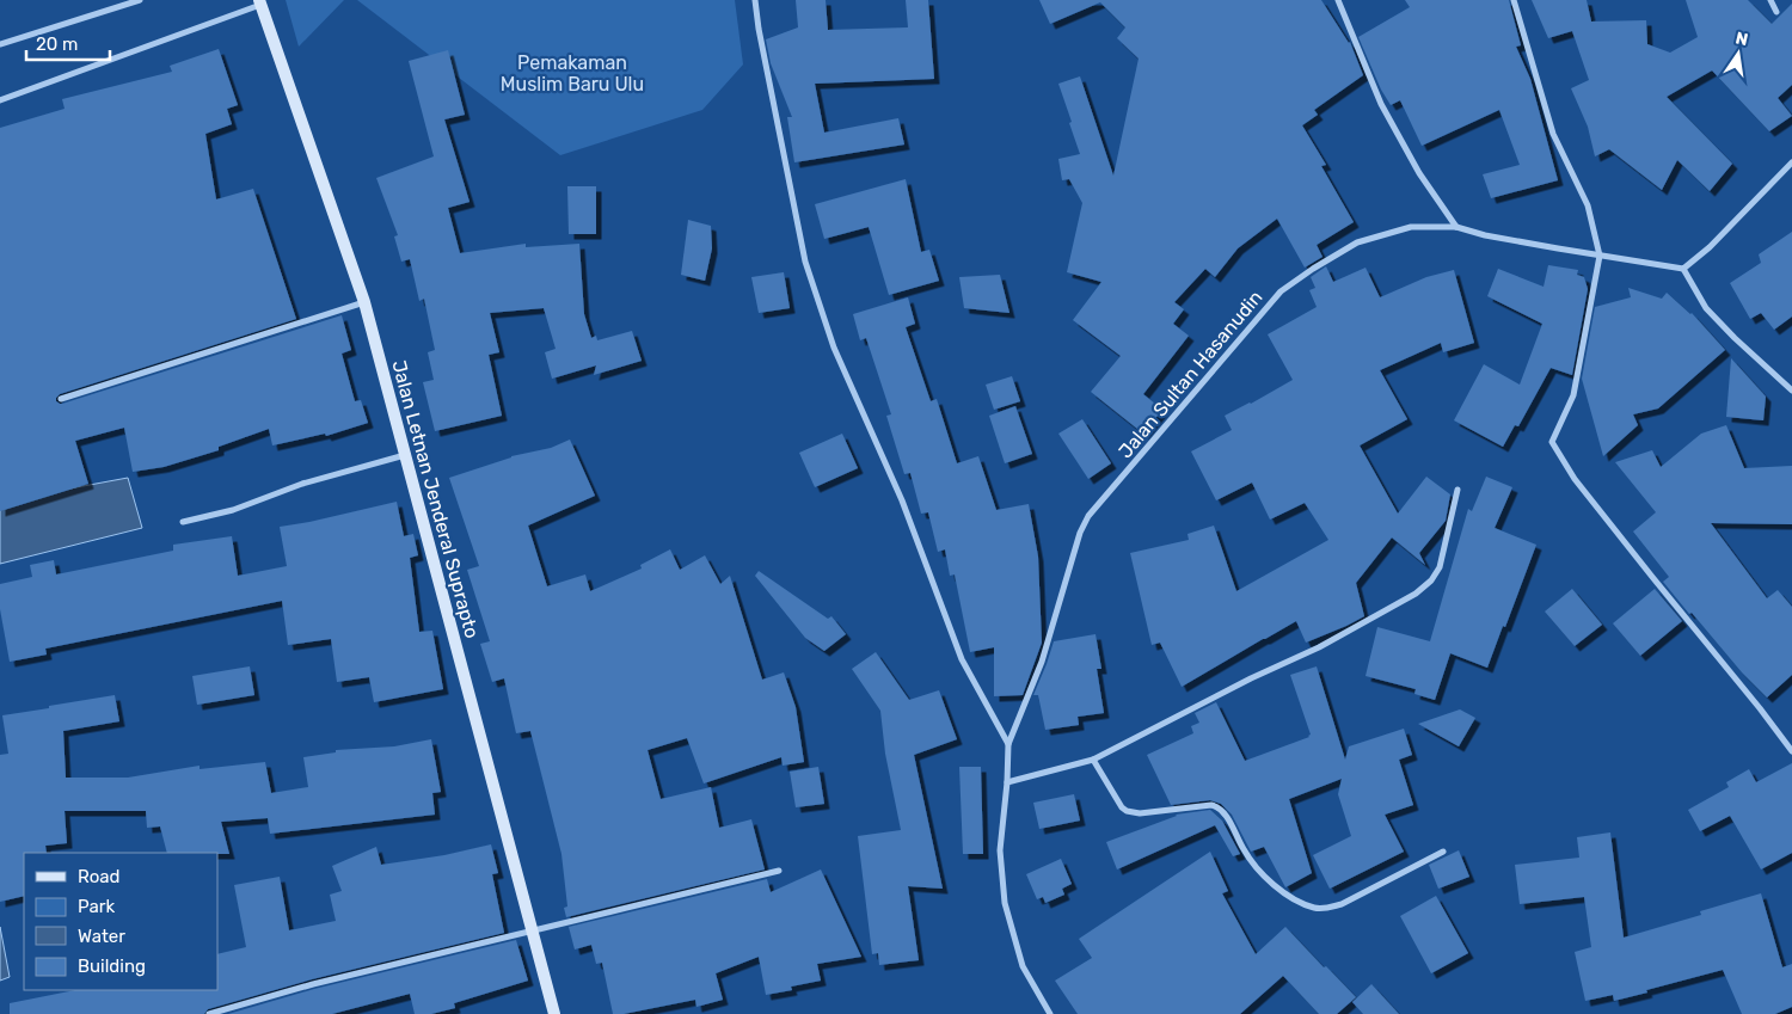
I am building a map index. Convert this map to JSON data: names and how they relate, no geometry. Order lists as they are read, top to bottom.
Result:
{
  "streets": {
    "main road": ["Jalan Letnan Jenderal Suprapto"],
    "street": ["Jalan Sultan Hasanudin"]
  },
  "parks": ["Pemakaman Muslim Baru Ulu"],
  "legend": [
    "Road",
    "Park",
    "Water",
    "Building"
  ],
  "scale_bar": "20 m",
  "north": "top"
}
